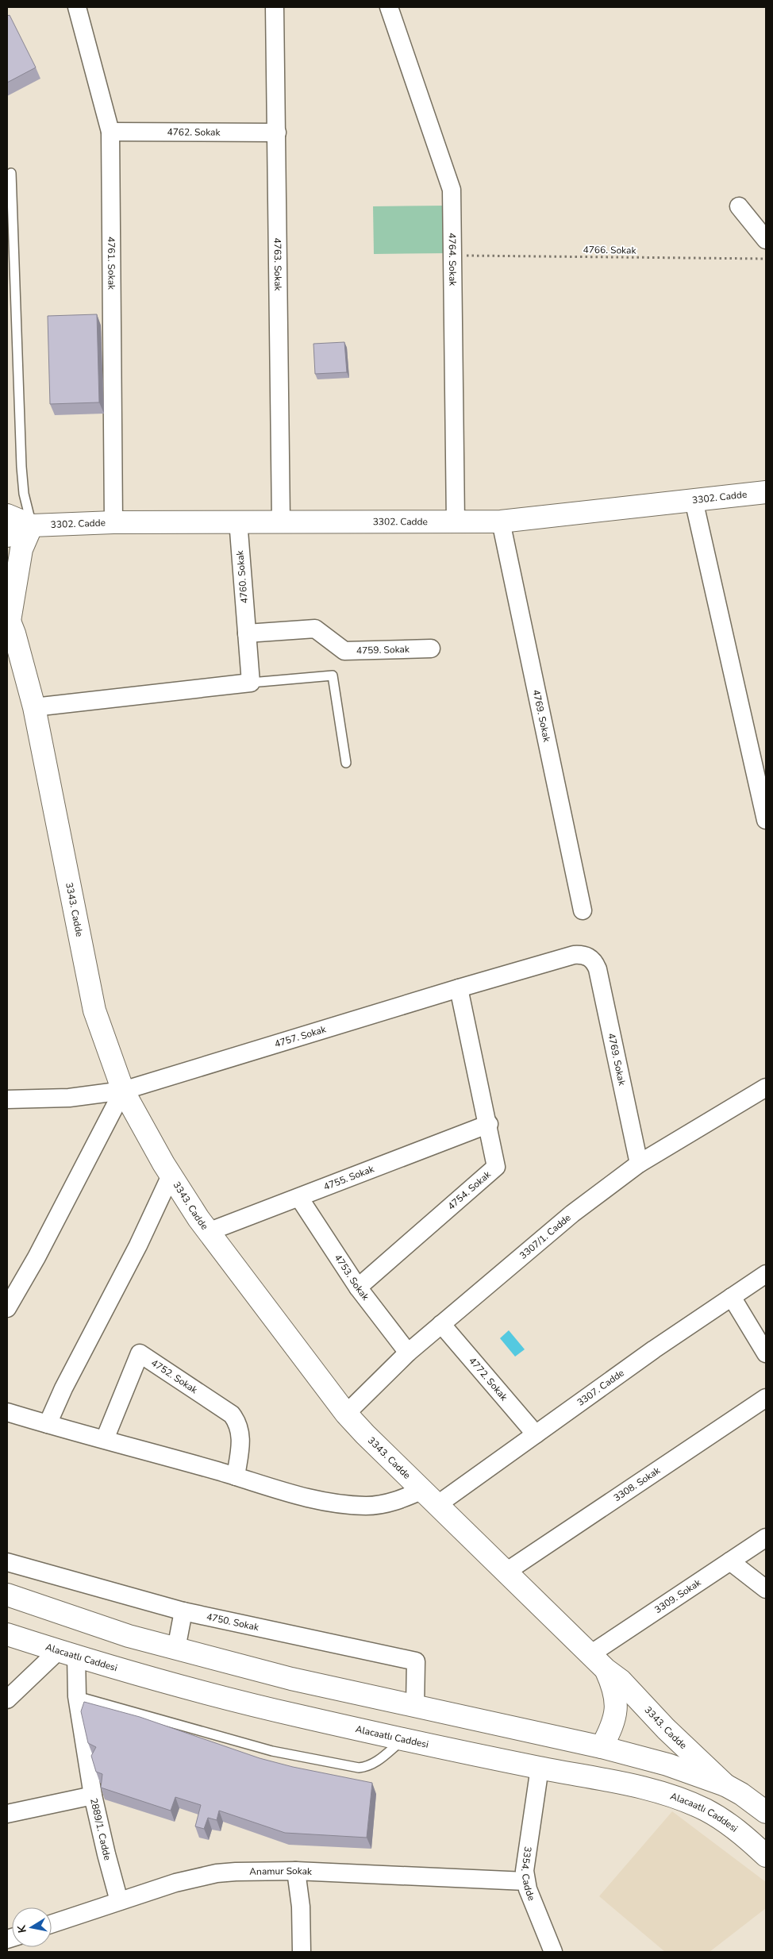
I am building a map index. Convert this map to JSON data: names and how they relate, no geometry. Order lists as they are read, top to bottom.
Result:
{
  "streets": {
    "street": [
      "4762. Sokak",
      "4764. Sokak",
      "4761. Sokak",
      "4763. Sokak",
      "3302. Cadde",
      "4760. Sokak",
      "4759. Sokak",
      "4769. Sokak",
      "3343. Cadde",
      "4757. Sokak",
      "4755. Sokak",
      "4754. Sokak",
      "3307/1. Cadde",
      "4753. Sokak",
      "4752. Sokak",
      "4772. Sokak",
      "3307. Cadde",
      "3308. Sokak",
      "3309. Sokak",
      "4750. Sokak",
      "Alacaatlı Caddesi",
      "2889/1. Cadde",
      "Anamur Sokak",
      "3354. Cadde"
    ],
    "path": ["4766. Sokak"]
  },
  "crossings": [
    ["4762. Sokak", "4761. Sokak"],
    ["4762. Sokak", "4763. Sokak"],
    ["4766. Sokak", "4764. Sokak"],
    ["4764. Sokak", "3302. Cadde"],
    ["4761. Sokak", "3302. Cadde"],
    ["4763. Sokak", "3302. Cadde"],
    ["3302. Cadde", "4760. Sokak"],
    ["3302. Cadde", "4769. Sokak"],
    ["4760. Sokak", "4759. Sokak"],
    ["4769. Sokak", "4757. Sokak"],
    ["4769. Sokak", "3307/1. Cadde"],
    ["3343. Cadde", "4757. Sokak"],
    ["3343. Cadde", "4755. Sokak"],
    ["3343. Cadde", "3307/1. Cadde"],
    ["3343. Cadde", "3307. Cadde"],
    ["3343. Cadde", "3308. Sokak"],
    ["3343. Cadde", "3309. Sokak"],
    ["4757. Sokak", "4754. Sokak"],
    ["4755. Sokak", "4754. Sokak"],
    ["4755. Sokak", "4753. Sokak"],
    ["4754. Sokak", "4753. Sokak"],
    ["3307/1. Cadde", "4753. Sokak"],
    ["3307/1. Cadde", "4772. Sokak"],
    ["4752. Sokak", "3307. Cadde"],
    ["4772. Sokak", "3307. Cadde"],
    ["Alacaatlı Caddesi", "3354. Cadde"],
    ["2889/1. Cadde", "Anamur Sokak"],
    ["Anamur Sokak", "3354. Cadde"]
  ],
  "north": "left"
}
